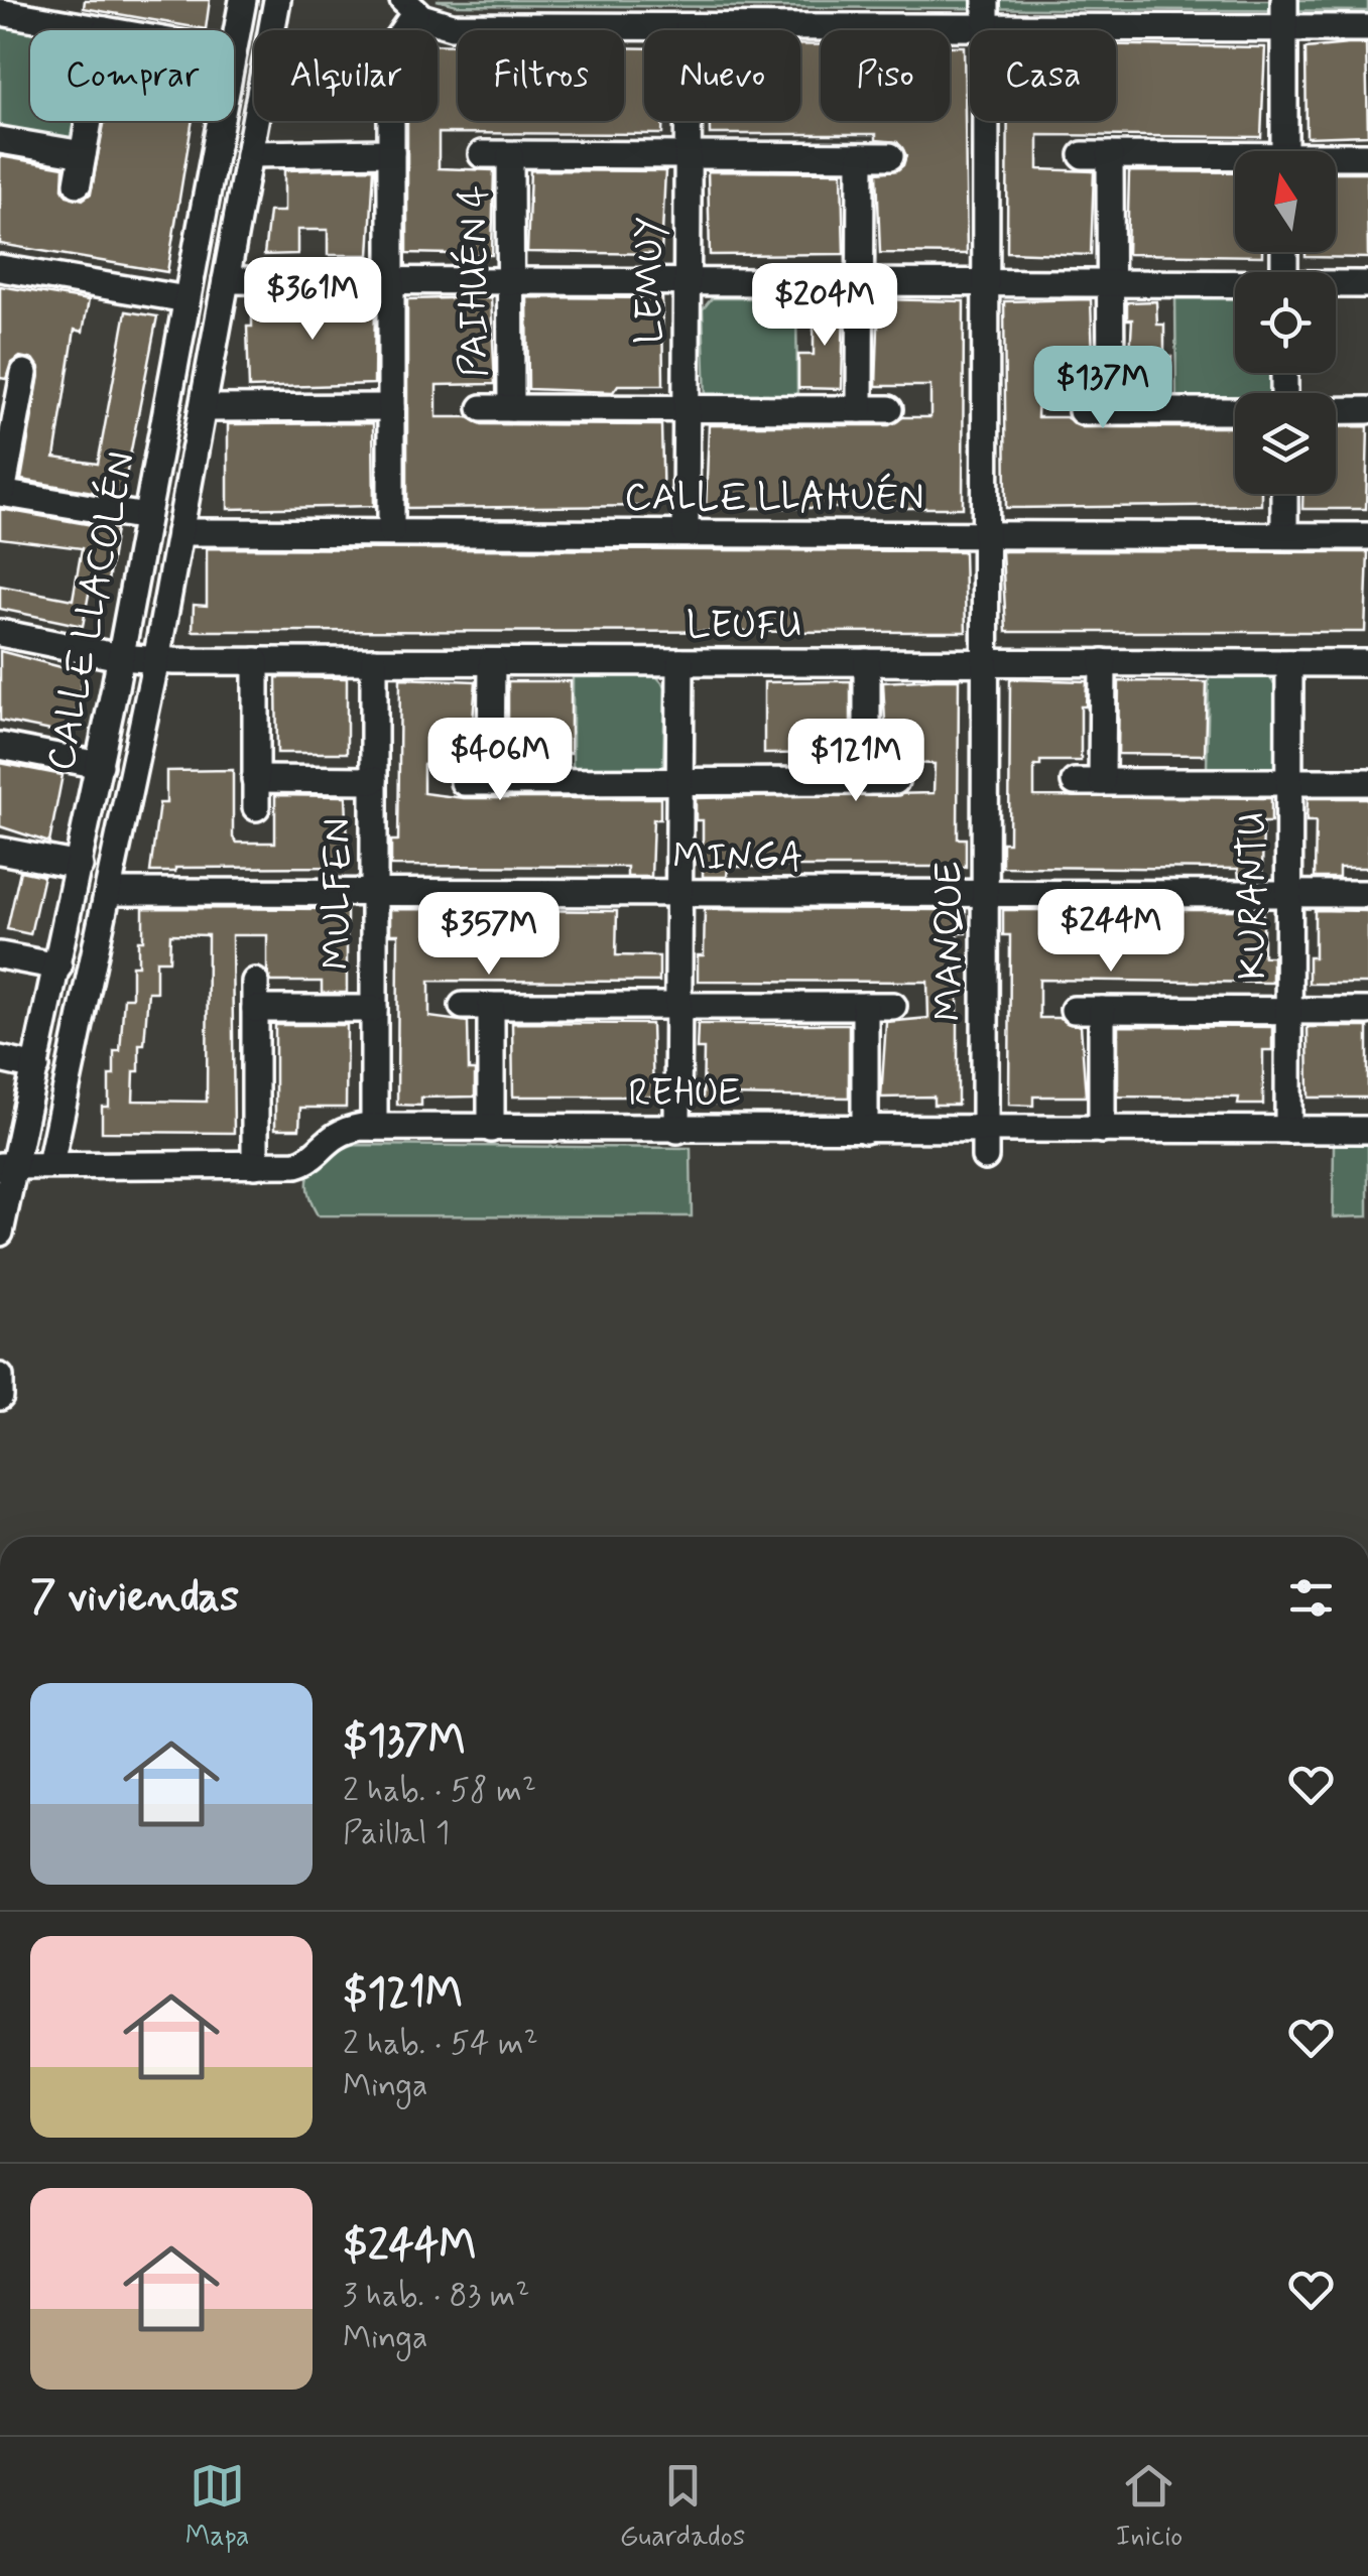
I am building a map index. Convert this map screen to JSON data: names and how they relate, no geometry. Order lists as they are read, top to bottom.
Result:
{
  "streets": {
    "street": [
      "LEMUY",
      "PAIHUÉN 4",
      "CALLE LLAHUÉN",
      "CALLE LLACOLÉN",
      "LEUFU",
      "MINGA",
      "MULFEN",
      "KURANTU",
      "MANQUE",
      "REHUE"
    ]
  },
  "crossings": [
    ["LEMUY", "CALLE LLAHUÉN"],
    ["CALLE LLAHUÉN", "CALLE LLACOLÉN"],
    ["CALLE LLAHUÉN", "MANQUE"],
    ["CALLE LLACOLÉN", "LEUFU"],
    ["CALLE LLACOLÉN", "MINGA"],
    ["CALLE LLACOLÉN", "REHUE"],
    ["LEUFU", "MULFEN"],
    ["LEUFU", "KURANTU"],
    ["LEUFU", "MANQUE"],
    ["MINGA", "MULFEN"],
    ["MINGA", "KURANTU"],
    ["MINGA", "MANQUE"],
    ["MULFEN", "REHUE"],
    ["KURANTU", "REHUE"],
    ["MANQUE", "REHUE"]
  ],
  "north": "top",
  "page": {
    "chip": [
      "Comprar",
      "Alquilar",
      "Filtros",
      "Nuevo",
      "Piso",
      "Casa"
    ],
    "price": [
      "$361M",
      "$204M",
      "$137M",
      "$406M",
      "$121M",
      "$244M",
      "$357M"
    ],
    "heading": "7 viviendas",
    "list": [
      {
        "name": "$137M",
        "note": "2 hab. · 58 m² · Paillal 1"
      },
      {
        "name": "$121M",
        "note": "2 hab. · 54 m² · Minga"
      },
      {
        "name": "$244M",
        "note": "3 hab. · 83 m² · Minga"
      }
    ],
    "tabs": ["Mapa", "Guardados", "Inicio"]
  }
}
